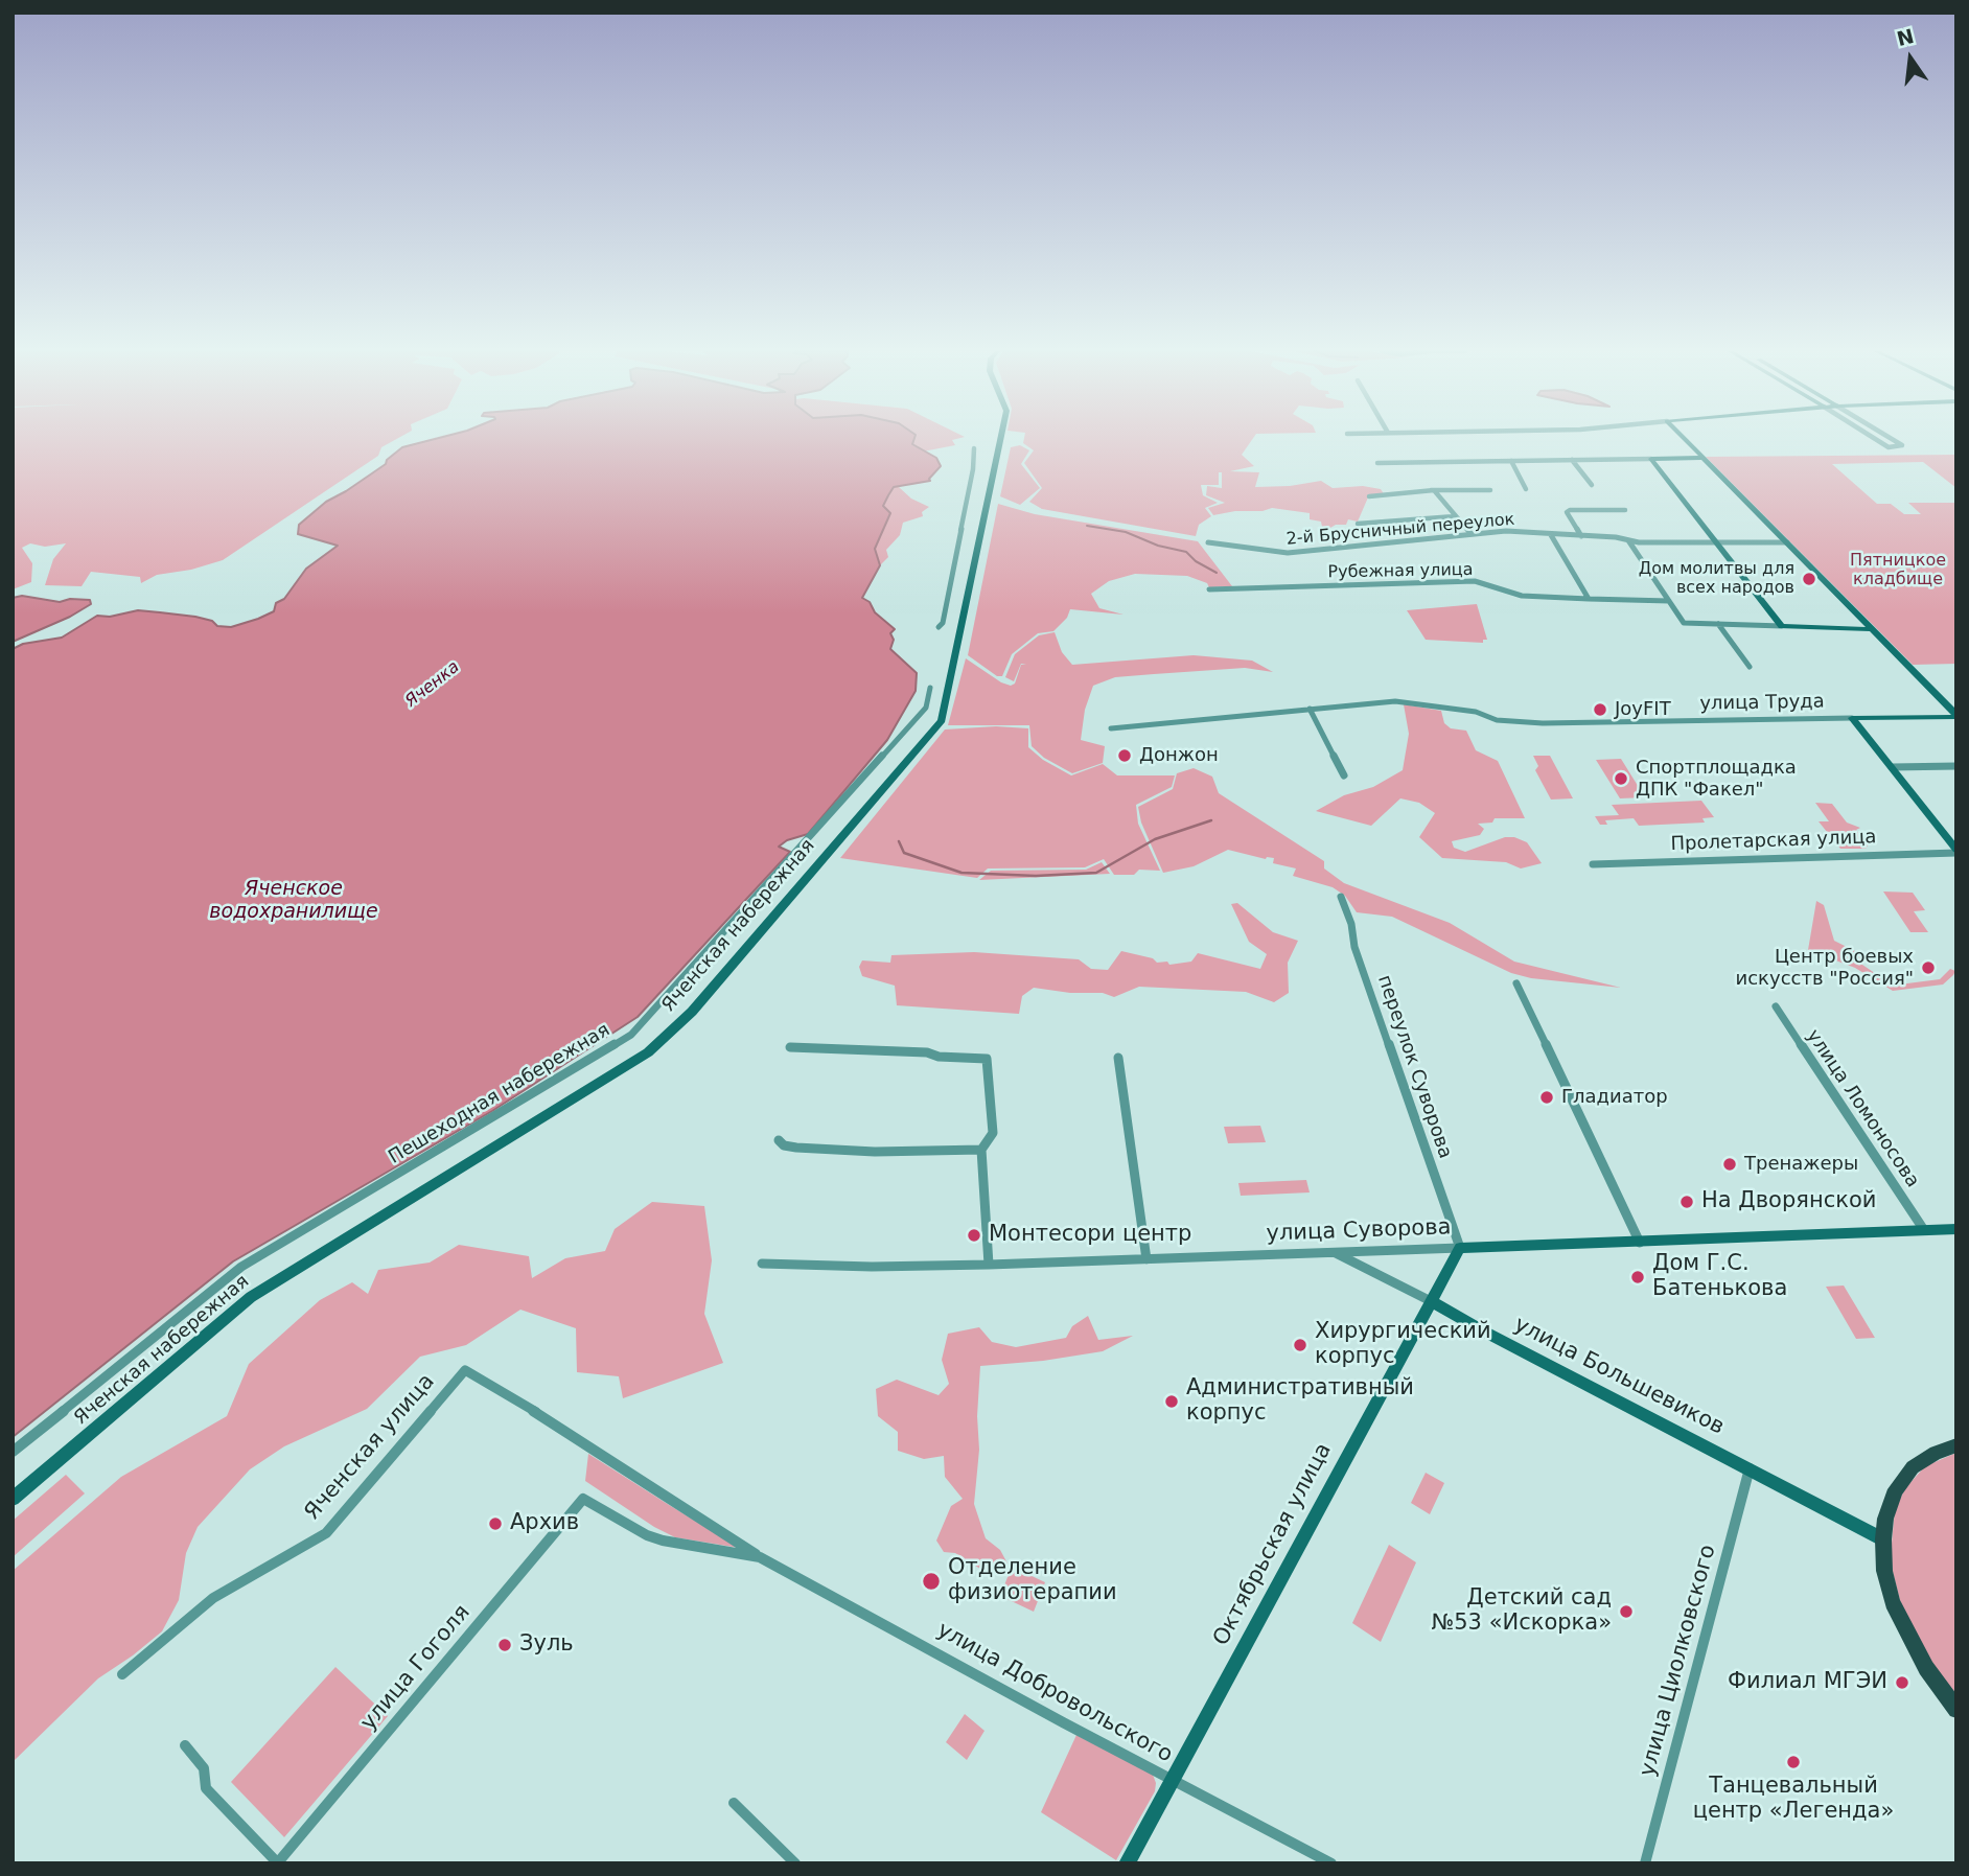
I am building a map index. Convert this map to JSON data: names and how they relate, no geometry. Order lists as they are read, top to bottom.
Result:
{
  "streets": {
    "street": [
      "2-й Брусничный переулок",
      "Рубежная улица",
      "улица Труда",
      "Пролетарская улица",
      "Яченская набережная",
      "переулок Суворова",
      "Пешеходная набережная",
      "улица Ломоносова",
      "улица Суворова",
      "улица Большевиков",
      "Яченская улица",
      "Октябрьская улица",
      "улица Циолковского",
      "улица Гоголя",
      "улица Добровольского"
    ]
  },
  "crossings": [
    ["переулок Суворова", "улица Суворова"],
    ["переулок Суворова", "Октябрьская улица"],
    ["улица Ломоносова", "улица Суворова"],
    ["улица Суворова", "улица Большевиков"],
    ["улица Суворова", "Октябрьская улица"],
    ["улица Большевиков", "Октябрьская улица"],
    ["улица Большевиков", "улица Циолковского"],
    ["Яченская улица", "улица Добровольского"],
    ["Октябрьская улица", "улица Добровольского"],
    ["улица Гоголя", "улица Добровольского"]
  ],
  "water": ["Яченка", "Яченское водохранилище"],
  "parks": ["Пятницкое кладбище"],
  "places": [
    "Дом молитвы для всех народов",
    "JoyFIT",
    "Донжон",
    "Спортплощадка ДПК \"Факел\"",
    "Центр боевых искусств \"Россия\"",
    "Гладиатор",
    "Тренажеры",
    "На Дворянской",
    "Монтесори центр",
    "Дом Г.С. Батенькова",
    "Хирургический корпус",
    "Административный корпус",
    "Архив",
    "Отделение физиотерапии",
    "Детский сад №53 «Искорка»",
    "Зуль",
    "Филиал МГЭИ",
    "Танцевальный центр «Легенда»"
  ],
  "north": "top"
}
